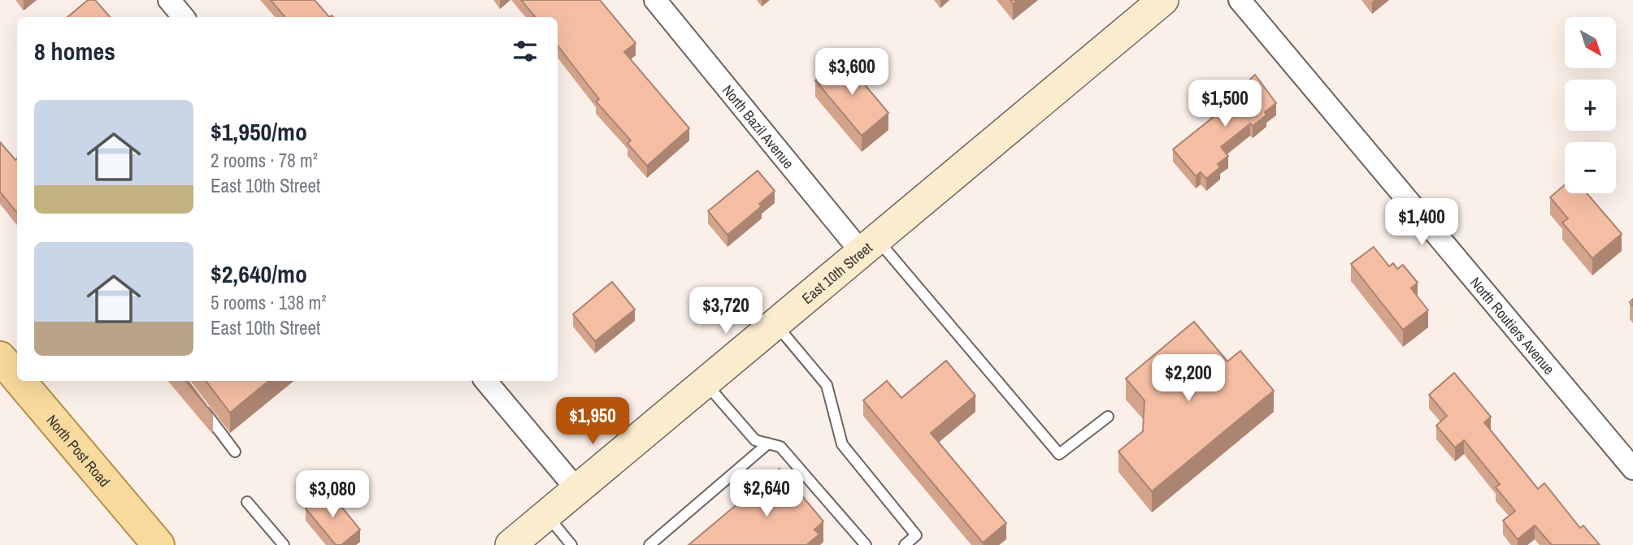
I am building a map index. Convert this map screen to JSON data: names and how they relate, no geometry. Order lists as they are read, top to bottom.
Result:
{
  "streets": {
    "main road": ["East 10th Street", "North Post Road"],
    "street": ["North Bazil Avenue", "North Routiers Avenue"]
  },
  "crossings": [
    ["North Bazil Avenue", "East 10th Street"]
  ],
  "north": "bottom right",
  "page": {
    "map_buttons": ["+", "−"],
    "heading": "8 homes",
    "price": [
      "$3,600",
      "$1,500",
      "$1,400",
      "$3,720",
      "$2,200",
      "$1,950",
      "$2,640",
      "$3,080"
    ],
    "list": [
      {
        "name": "$1,950/mo",
        "note": "2 rooms · 78 m² · East 10th Street"
      },
      {
        "name": "$2,640/mo",
        "note": "5 rooms · 138 m² · East 10th Street"
      }
    ]
  }
}
